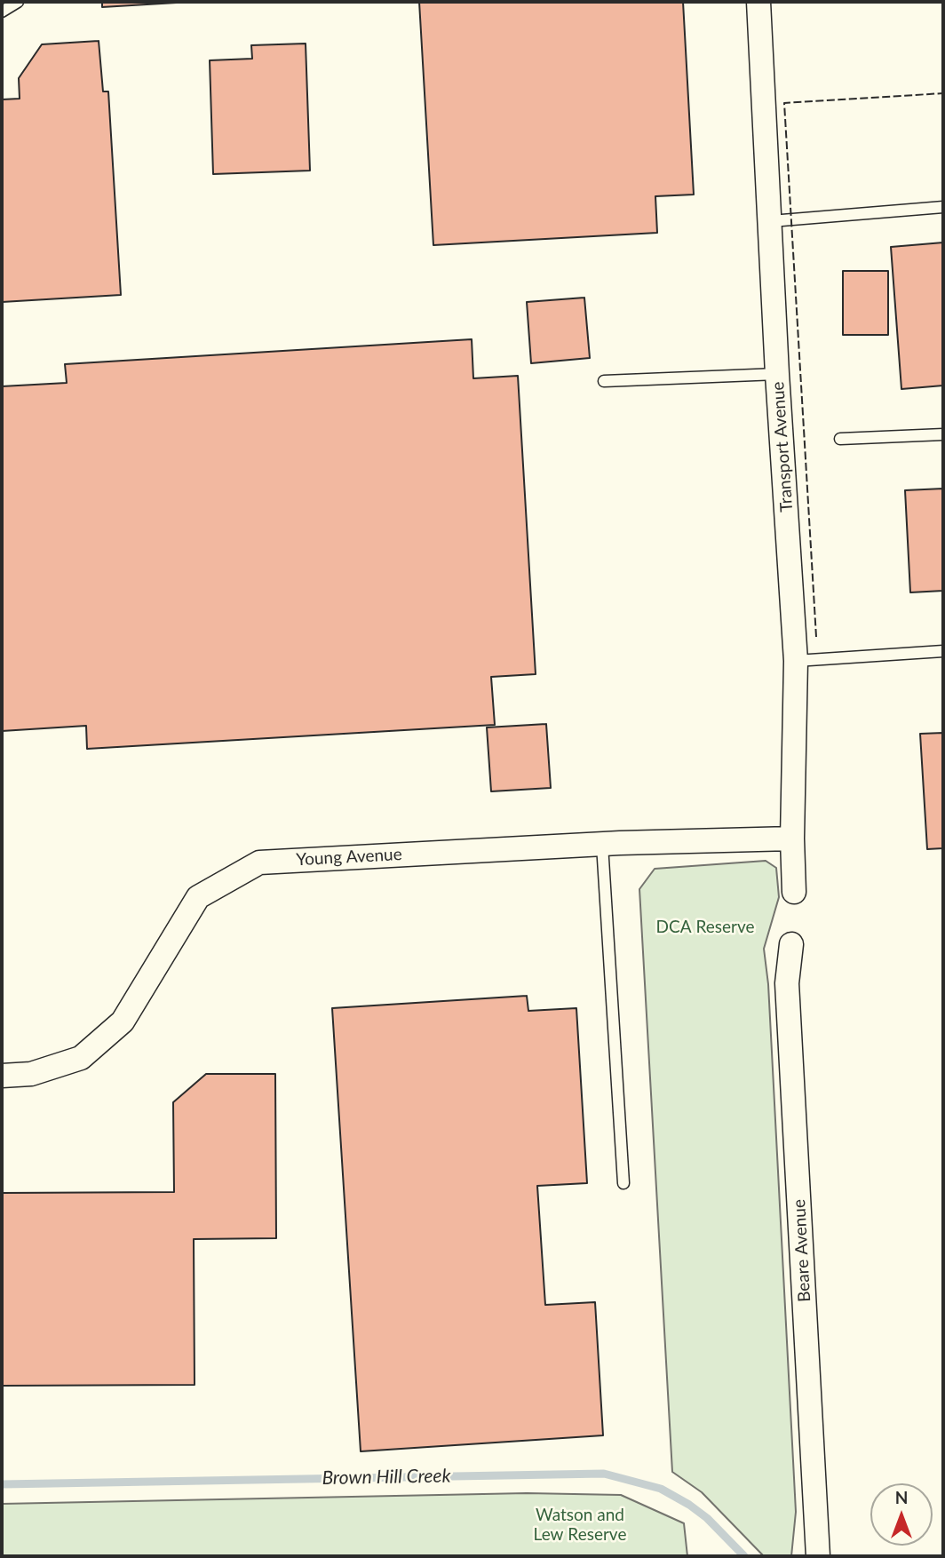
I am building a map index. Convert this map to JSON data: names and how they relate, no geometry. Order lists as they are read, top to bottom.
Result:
{
  "streets": {
    "street": ["Transport Avenue", "Young Avenue", "Beare Avenue"]
  },
  "crossings": [
    ["Transport Avenue", "Young Avenue"]
  ],
  "water": ["Brown Hill Creek"],
  "parks": ["DCA Reserve", "Watson and Lew Reserve"],
  "north": "top"
}
